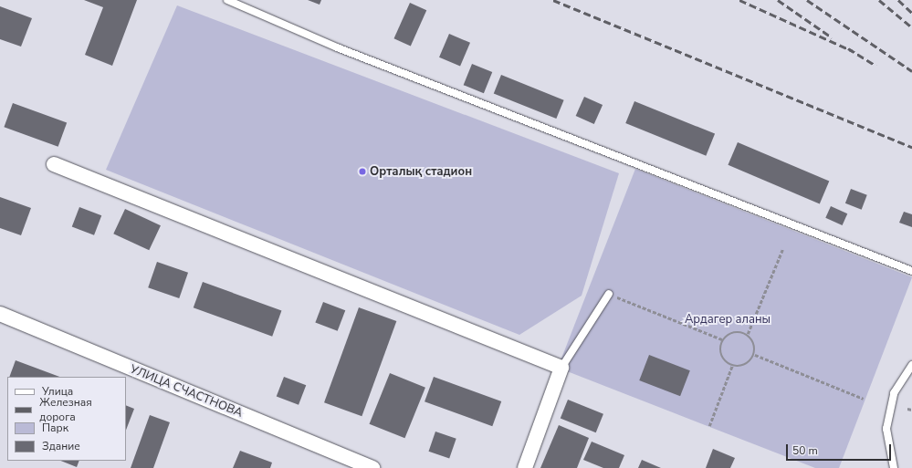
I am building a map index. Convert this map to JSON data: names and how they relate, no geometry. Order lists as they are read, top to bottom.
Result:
{
  "streets": {
    "street": ["УЛИЦА СЧАСТНОВА"]
  },
  "parks": ["Ардагер аланы"],
  "places": ["Орталық стадион"],
  "legend": [
    "Улица",
    "Железная дорога",
    "Парк",
    "Здание"
  ],
  "scale_bar": "50 m"
}
